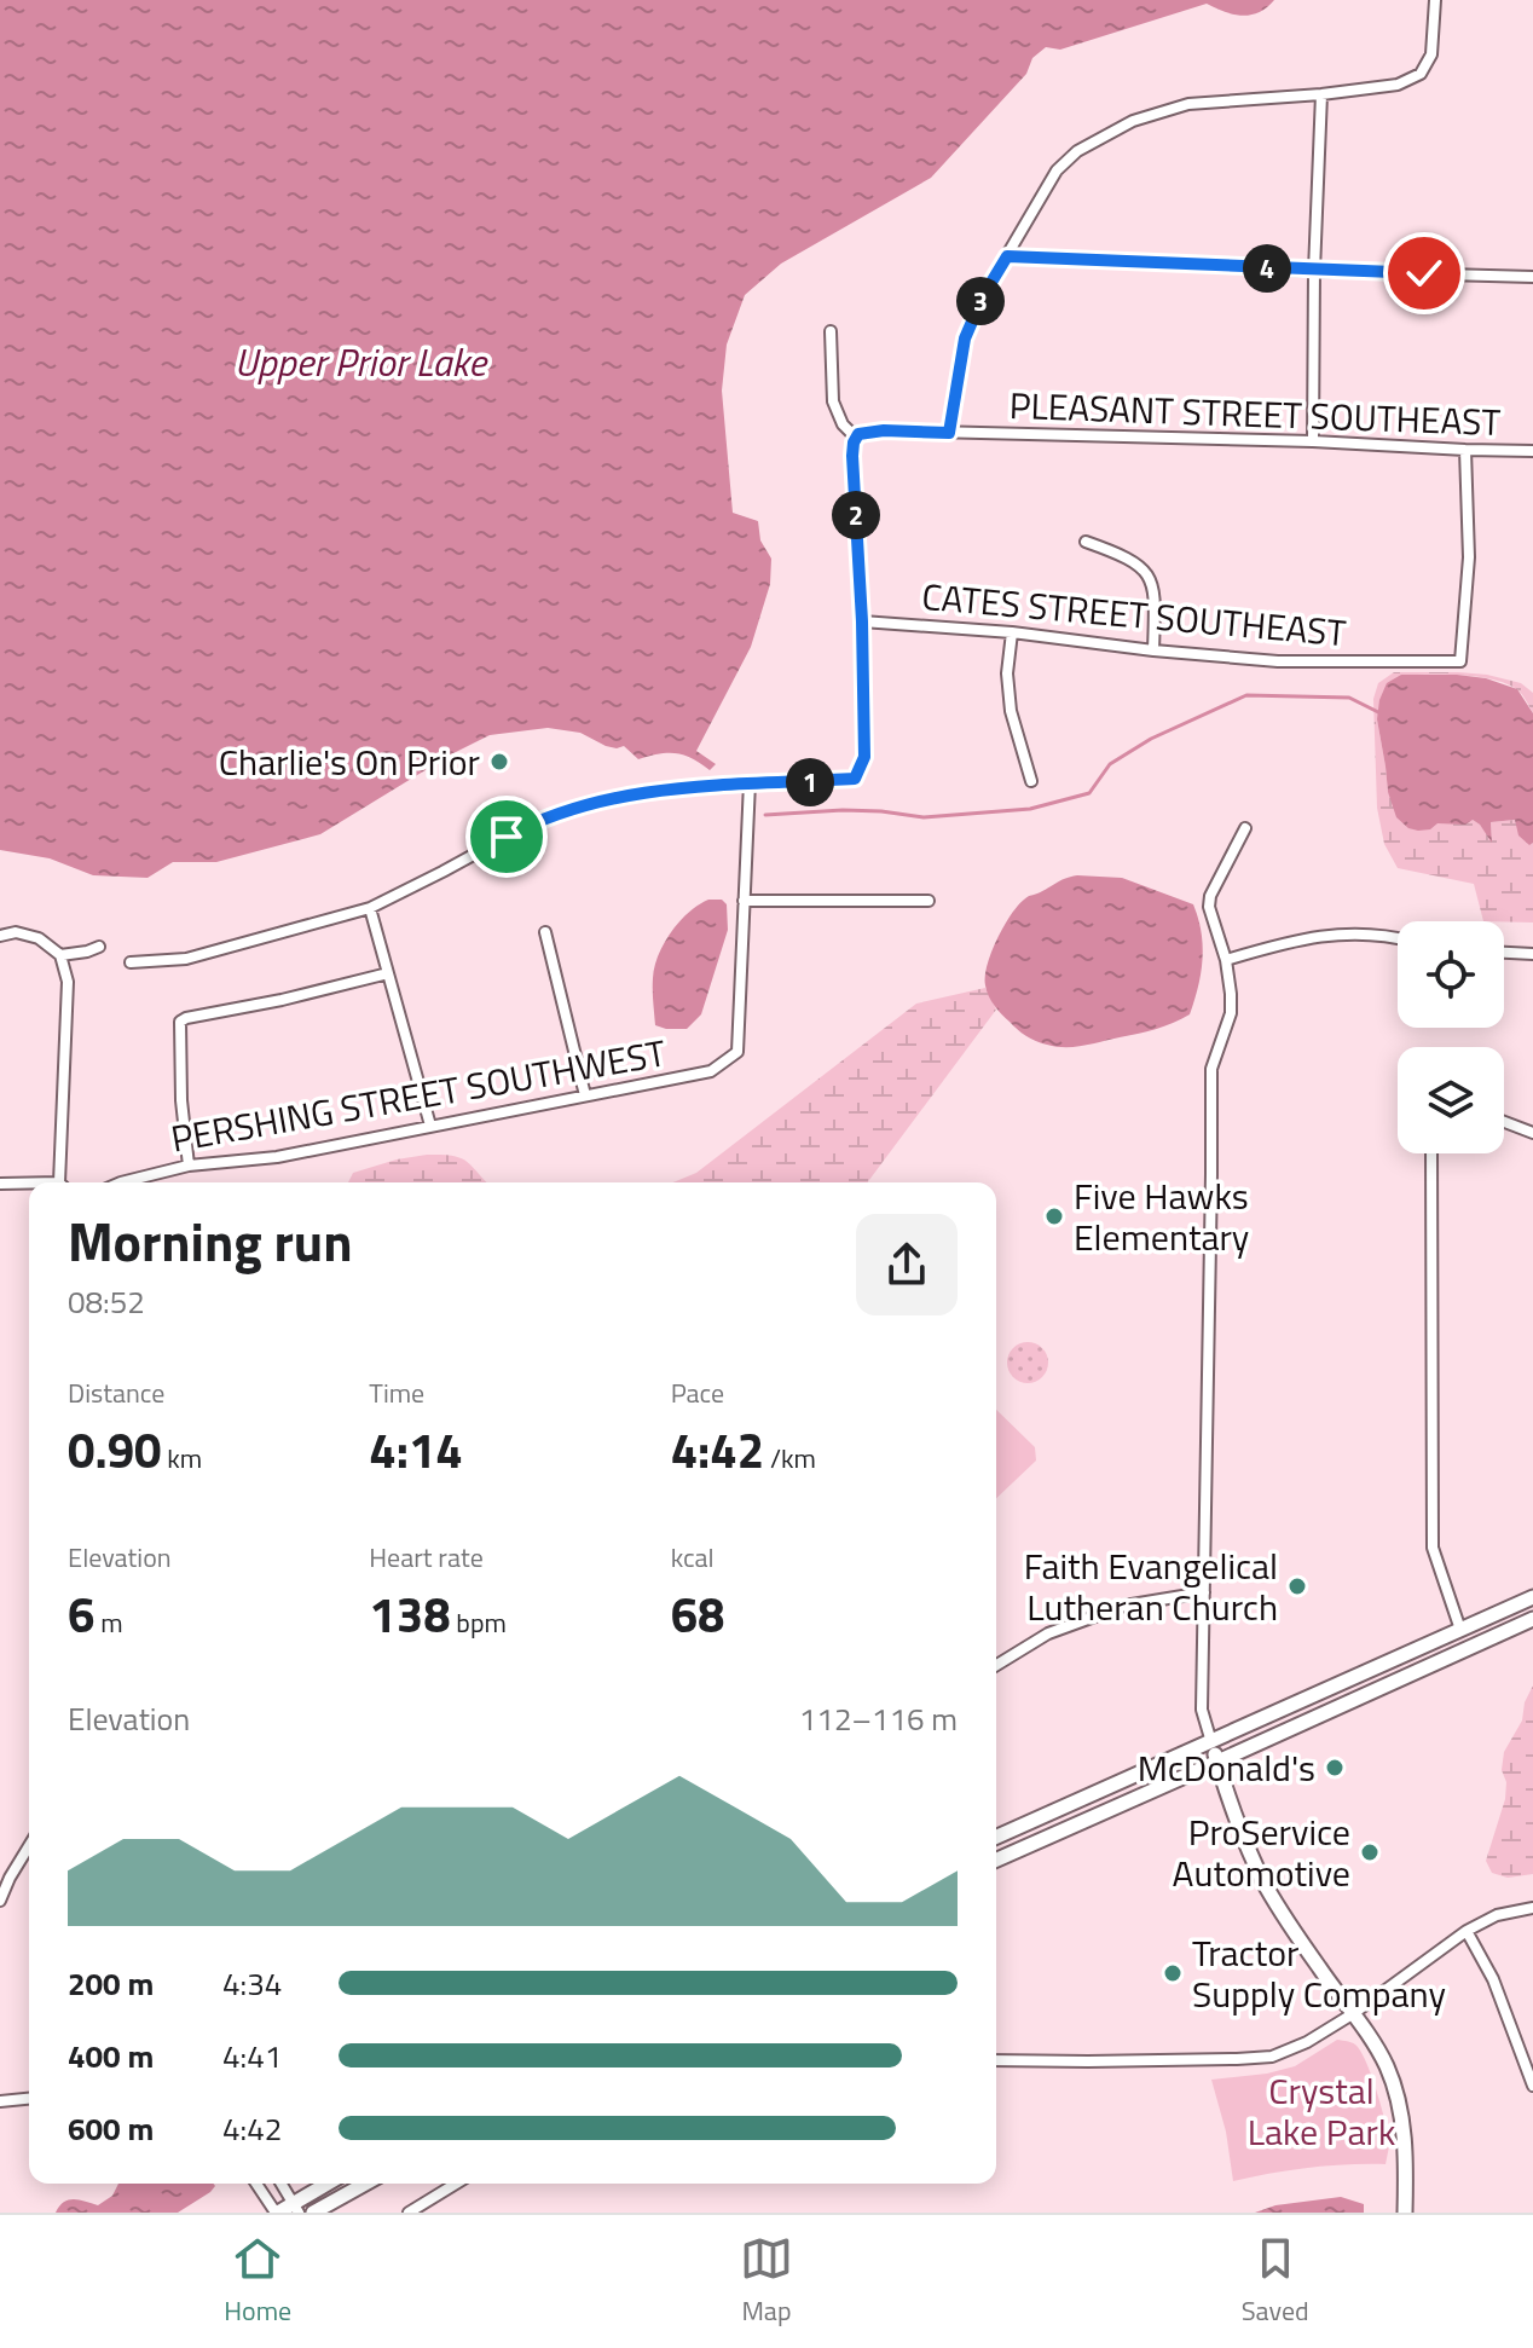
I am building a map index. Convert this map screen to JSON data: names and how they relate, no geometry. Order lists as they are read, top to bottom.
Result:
{
  "streets": {
    "street": ["PLEASANT STREET SOUTHEAST", "CATES STREET SOUTHEAST", "PERSHING STREET SOUTHWEST"]
  },
  "crossings": [
    ["PLEASANT STREET SOUTHEAST", "CATES STREET SOUTHEAST"]
  ],
  "water": ["Upper Prior Lake"],
  "parks": ["Crystal Lake Park"],
  "places": [
    "Charlie's On Prior",
    "Five Hawks Elementary",
    "Faith Evangelical Lutheran Church",
    "McDonald's",
    "ProService Automotive",
    "Tractor Supply Company"
  ],
  "page": {
    "pins": [
      "4",
      "3",
      "2",
      "1"
    ],
    "heading": ["Morning run", "08:52"],
    "stats": [
      ["Distance", "0.90 km"],
      ["Time", "4:14"],
      ["Pace", "4:42 /km"],
      ["Elevation", "6 m"],
      ["Heart rate", "138 bpm"],
      ["kcal", "68"]
    ],
    "chart": ["Elevation", "112–116 m"],
    "list": [
      {
        "name": "200 m",
        "note": "4:34"
      },
      {
        "name": "400 m",
        "note": "4:41"
      },
      {
        "name": "600 m",
        "note": "4:42"
      }
    ],
    "tabs": ["Home", "Map", "Saved"]
  }
}
